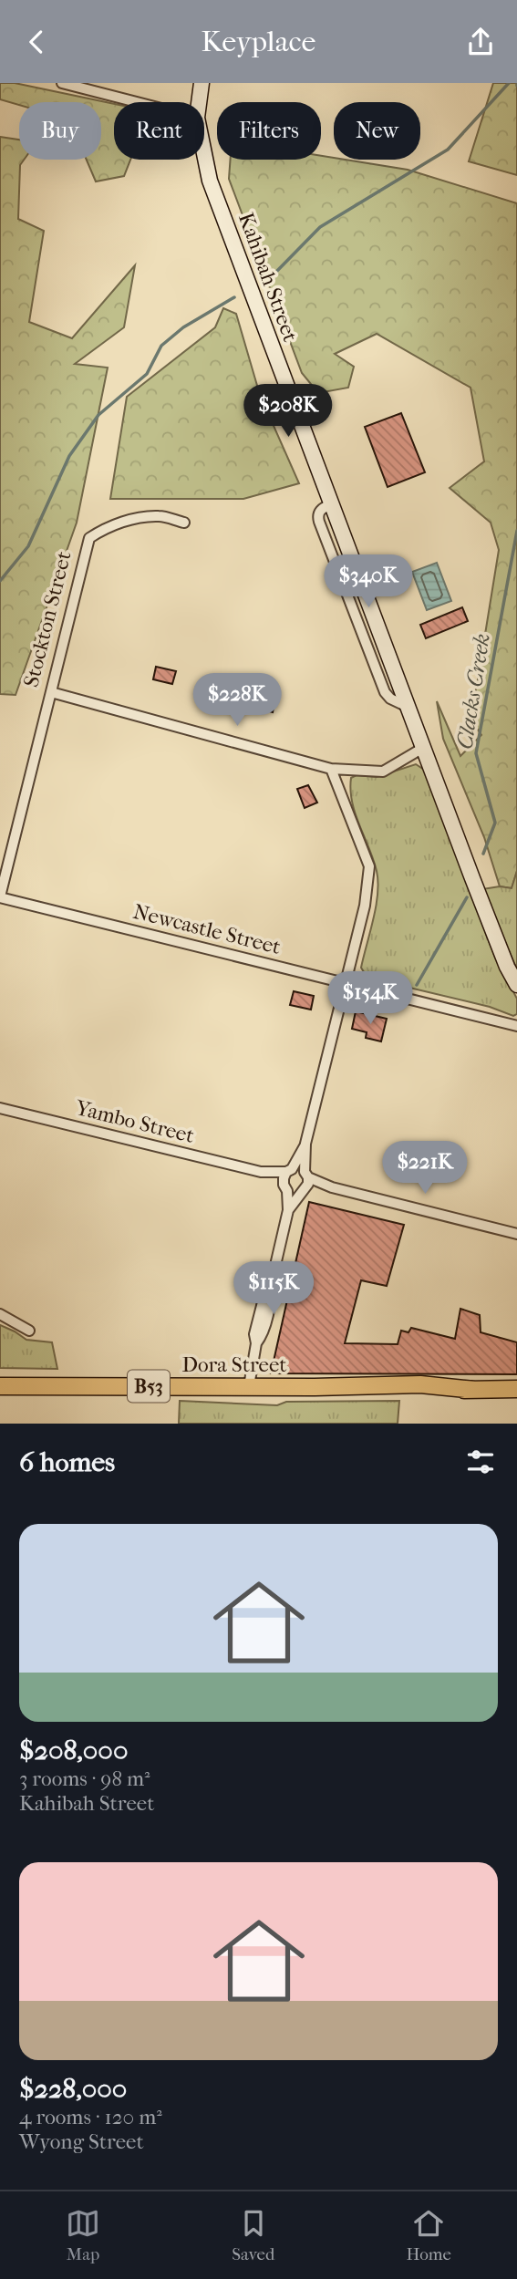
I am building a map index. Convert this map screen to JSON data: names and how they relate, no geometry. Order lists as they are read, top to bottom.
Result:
{
  "streets": {
    "main road": ["Dora Street", "B53"],
    "street": [
      "Kahibah Street",
      "Stockton Street",
      "Newcastle Street",
      "Yambo Street"
    ]
  },
  "crossings": [
    ["Stockton Street", "Newcastle Street"]
  ],
  "water": ["Clacks Creek"],
  "page": {
    "header": "Keyplace",
    "chip": [
      "Buy",
      "Rent",
      "Filters",
      "New"
    ],
    "price": [
      "$208K",
      "$340K",
      "$228K",
      "$154K",
      "$221K",
      "$115K"
    ],
    "heading": "6 homes",
    "list": [
      {
        "name": "$208,000",
        "note": "3 rooms · 98 m² · Kahibah Street"
      },
      {
        "name": "$228,000",
        "note": "4 rooms · 120 m² · Wyong Street"
      }
    ],
    "tabs": ["Map", "Saved", "Home"]
  }
}
